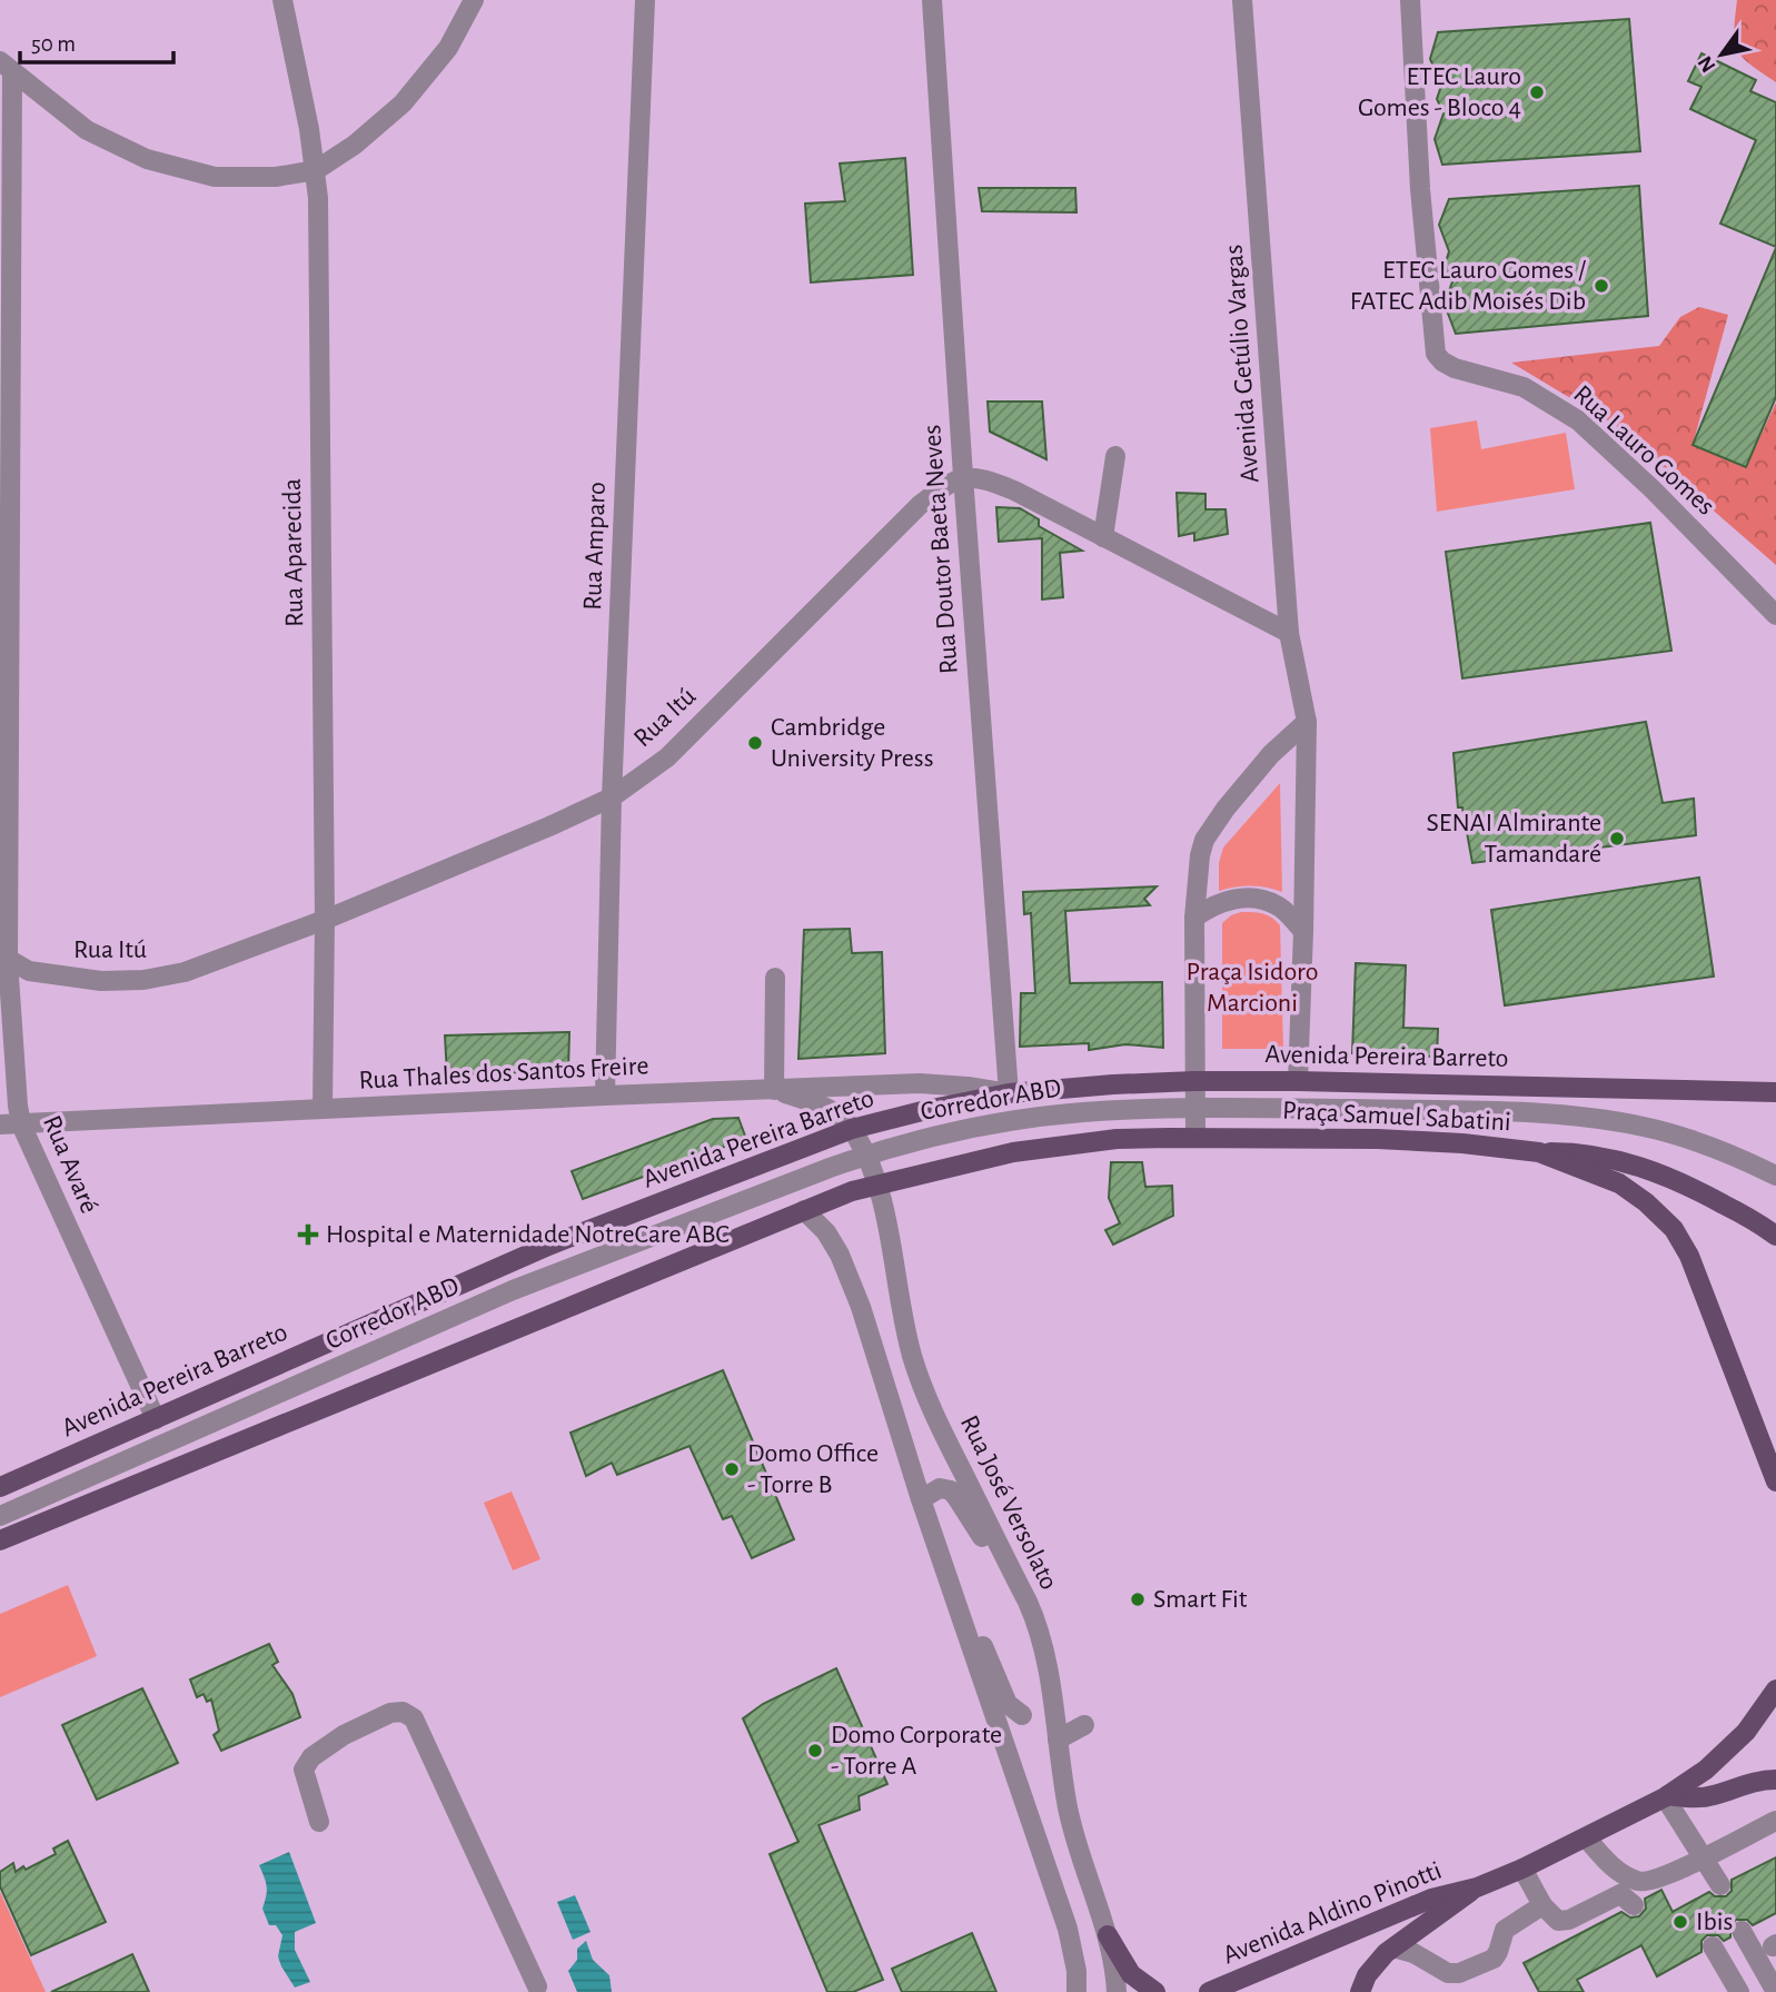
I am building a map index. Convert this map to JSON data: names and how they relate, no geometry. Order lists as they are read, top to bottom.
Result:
{
  "streets": {
    "main road": ["Avenida Pereira Barreto", "Praça Samuel Sabatini", "Avenida Aldino Pinotti"],
    "street": [
      "Avenida Getúlio Vargas",
      "Rua Lauro Gomes",
      "Rua Amparo",
      "Rua Doutor Baeta Neves",
      "Rua Aparecida",
      "Rua Itú",
      "Rua Thales dos Santos Freire",
      "Corredor ABD",
      "Rua Avaré",
      "Rua José Versolato"
    ]
  },
  "crossings": [
    ["Avenida Getúlio Vargas", "Avenida Pereira Barreto"],
    ["Rua Amparo", "Rua Itú"],
    ["Rua Amparo", "Rua Thales dos Santos Freire"],
    ["Rua Doutor Baeta Neves", "Rua Itú"],
    ["Rua Doutor Baeta Neves", "Avenida Pereira Barreto"],
    ["Rua Doutor Baeta Neves", "Rua Thales dos Santos Freire"],
    ["Rua Aparecida", "Rua Itú"],
    ["Rua Aparecida", "Rua Thales dos Santos Freire"],
    ["Rua Itú", "Rua Avaré"],
    ["Avenida Pereira Barreto", "Rua Thales dos Santos Freire"],
    ["Avenida Pereira Barreto", "Rua Avaré"],
    ["Avenida Pereira Barreto", "Rua José Versolato"],
    ["Rua Thales dos Santos Freire", "Rua Avaré"],
    ["Rua Thales dos Santos Freire", "Rua José Versolato"],
    ["Corredor ABD", "Rua José Versolato"]
  ],
  "parks": ["Praça Isidoro Marcioni"],
  "places": {
    "other": [
      "ETEC Lauro Gomes - Bloco 4",
      "ETEC Lauro Gomes / FATEC Adib Moisés Dib",
      "Cambridge University Press",
      "SENAI Almirante Tamandaré",
      "Domo Office - Torre B",
      "Smart Fit",
      "Domo Corporate - Torre A",
      "Ibis"
    ],
    "health": ["Hospital e Maternidade NotreCare ABC"]
  },
  "scale_bar": "50 m",
  "north": "bottom left"
}
